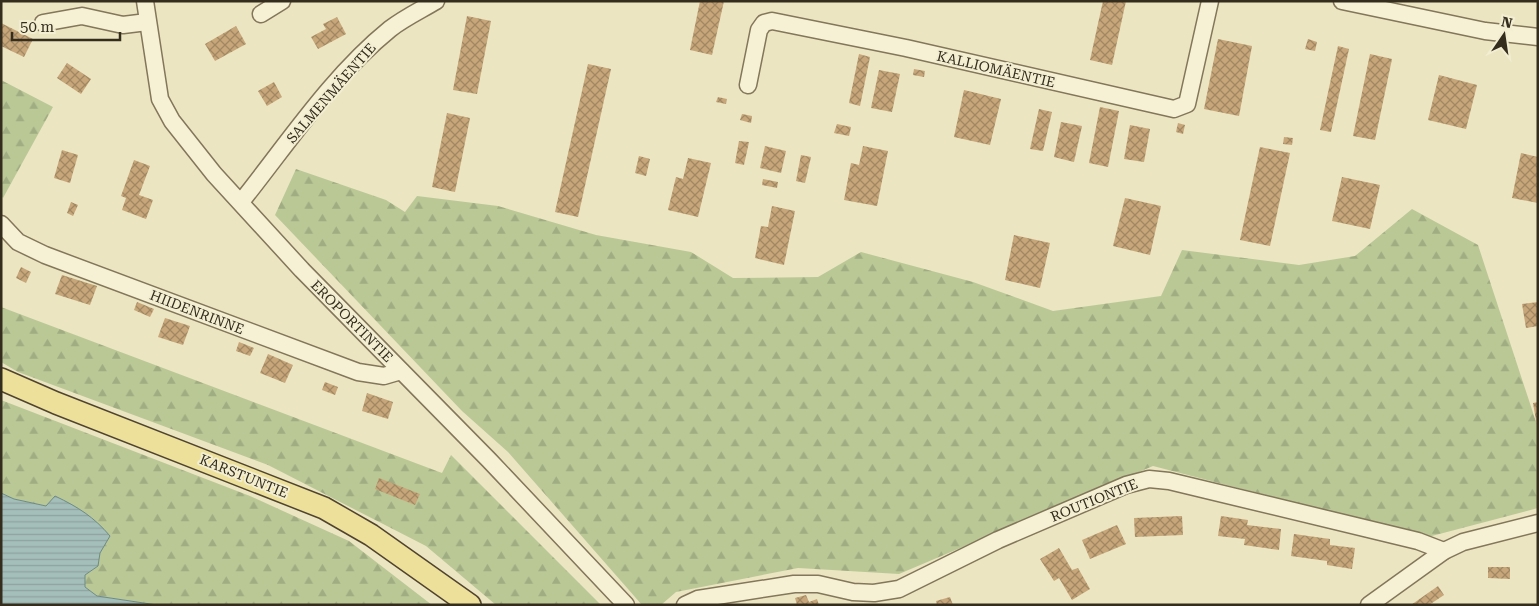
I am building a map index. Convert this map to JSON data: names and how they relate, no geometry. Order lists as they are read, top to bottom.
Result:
{
  "streets": {
    "main road": ["KARSTUNTIE"],
    "street": [
      "KALLIOMÄENTIE",
      "SALMENMÄENTIE",
      "HIIDENRINNE",
      "EROPORTINTIE",
      "ROUTIONTIE"
    ]
  },
  "crossings": [
    ["SALMENMÄENTIE", "EROPORTINTIE"],
    ["HIIDENRINNE", "EROPORTINTIE"]
  ],
  "scale_bar": "50 m",
  "north": "top"
}
